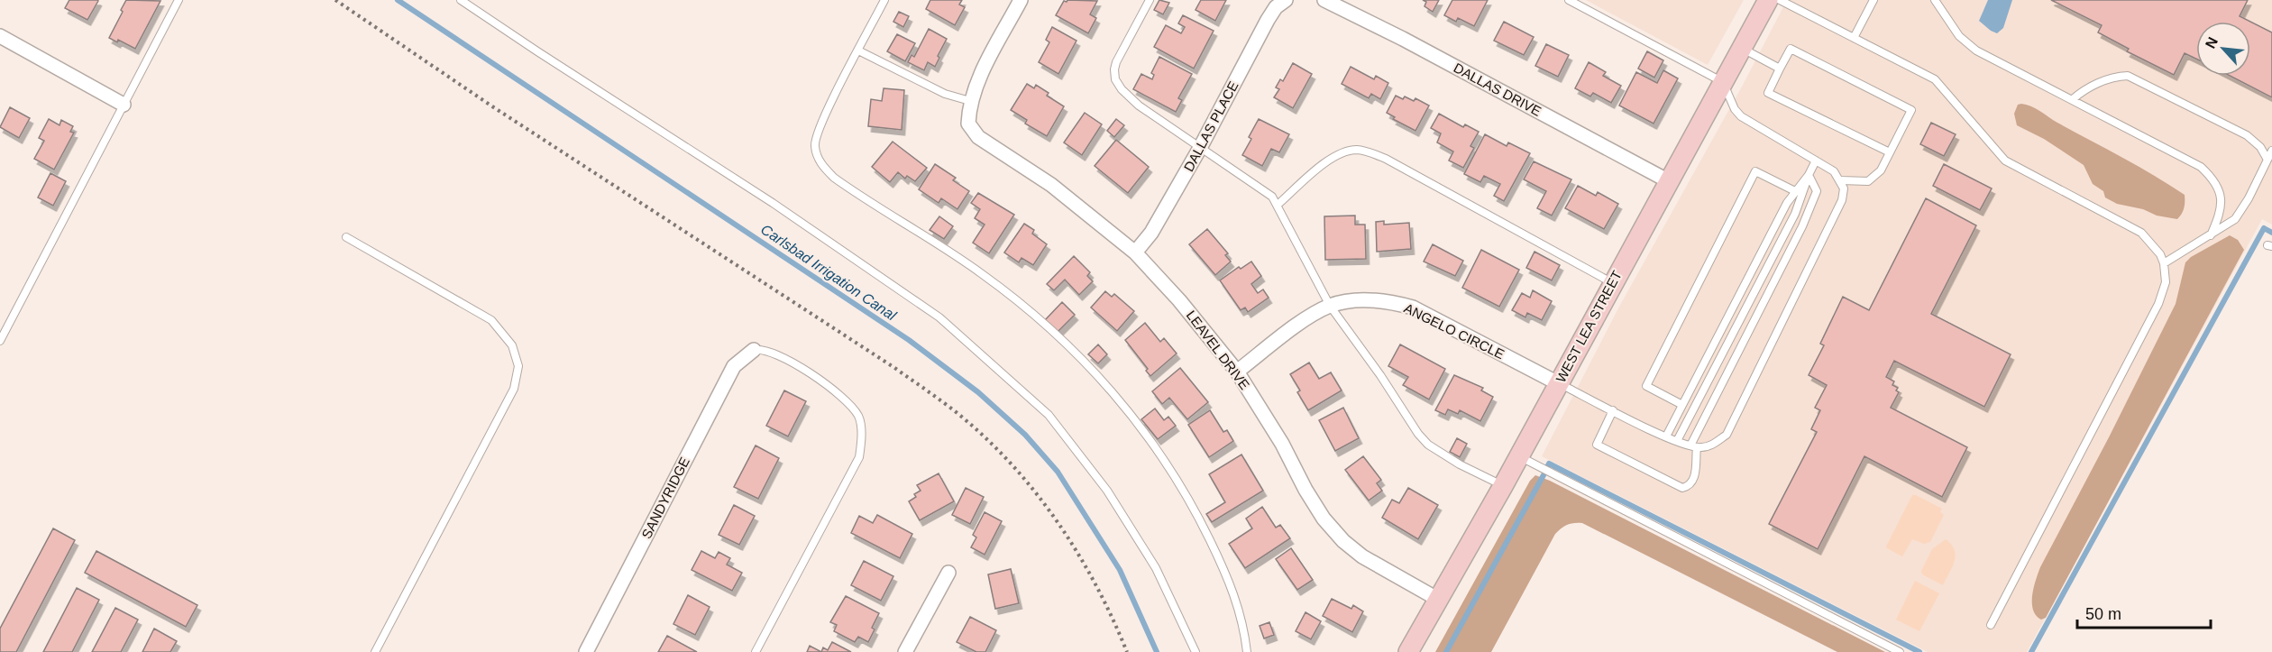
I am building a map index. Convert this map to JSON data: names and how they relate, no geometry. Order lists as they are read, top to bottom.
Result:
{
  "streets": {
    "main road": ["WEST LEA STREET"],
    "street": [
      "DALLAS DRIVE",
      "DALLAS PLACE",
      "ANGELO CIRCLE",
      "LEAVEL DRIVE",
      "SANDYRIDGE"
    ]
  },
  "crossings": [
    ["DALLAS DRIVE", "WEST LEA STREET"],
    ["DALLAS PLACE", "LEAVEL DRIVE"],
    ["WEST LEA STREET", "ANGELO CIRCLE"],
    ["WEST LEA STREET", "LEAVEL DRIVE"],
    ["ANGELO CIRCLE", "LEAVEL DRIVE"]
  ],
  "water": ["Carlsbad Irrigation Canal"],
  "scale_bar": "50 m",
  "north": "top left"
}
